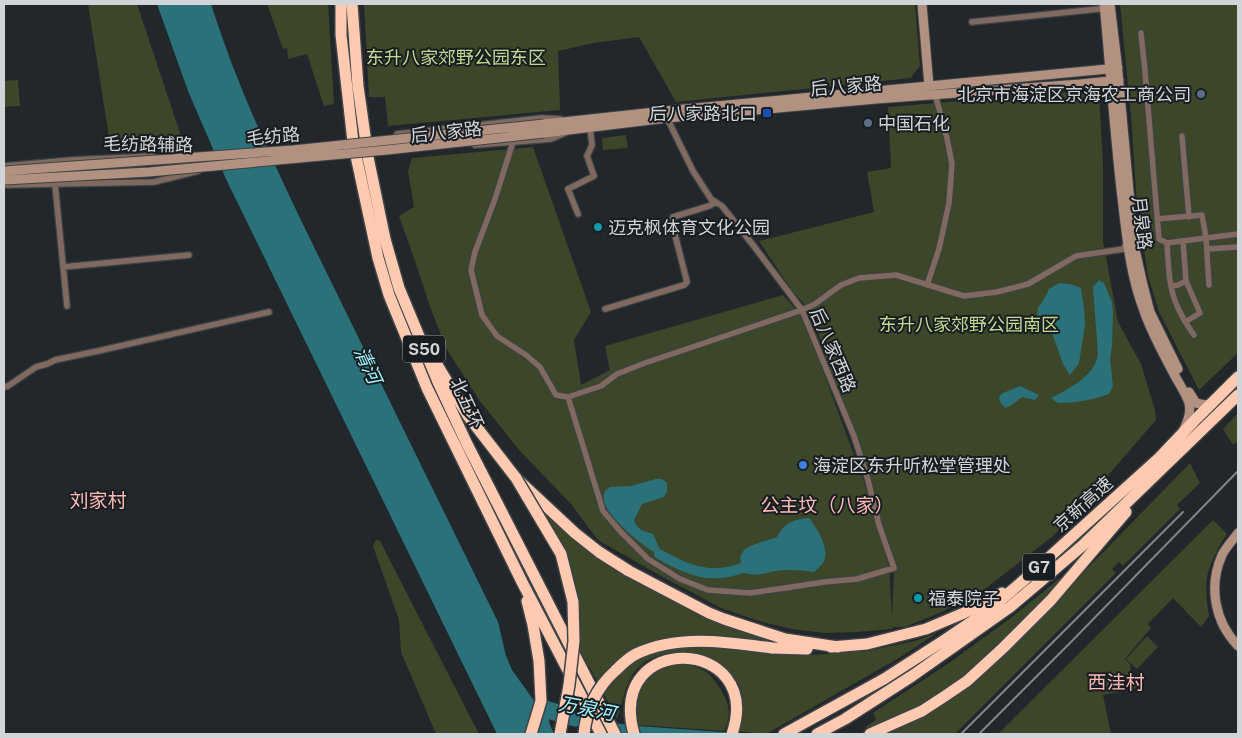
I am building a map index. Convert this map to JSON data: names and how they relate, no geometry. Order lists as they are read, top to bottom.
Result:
{
  "streets": {
    "highway": [
      "S50",
      "北五环",
      "京新高速",
      "G7"
    ],
    "main road": ["后八家路", "毛纺路", "月泉路"],
    "street": ["毛纺路辅路", "后八家西路"]
  },
  "crossings": [
    ["后八家路", "毛纺路"],
    ["后八家路", "月泉路"],
    ["后八家路", "后八家西路"],
    ["月泉路", "京新高速"]
  ],
  "districts": ["刘家村", "公主坟（八家）", "西洼村"],
  "water": ["清河", "万泉河"],
  "parks": ["东升八家郊野公园东区", "东升八家郊野公园南区"],
  "places": {
    "other": [
      "北京市海淀区京海农工商公司",
      "中国石化",
      "迈克枫体育文化公园",
      "海淀区东升听松堂管理处",
      "福泰院子"
    ],
    "transit": ["后八家路北口"]
  }
}
